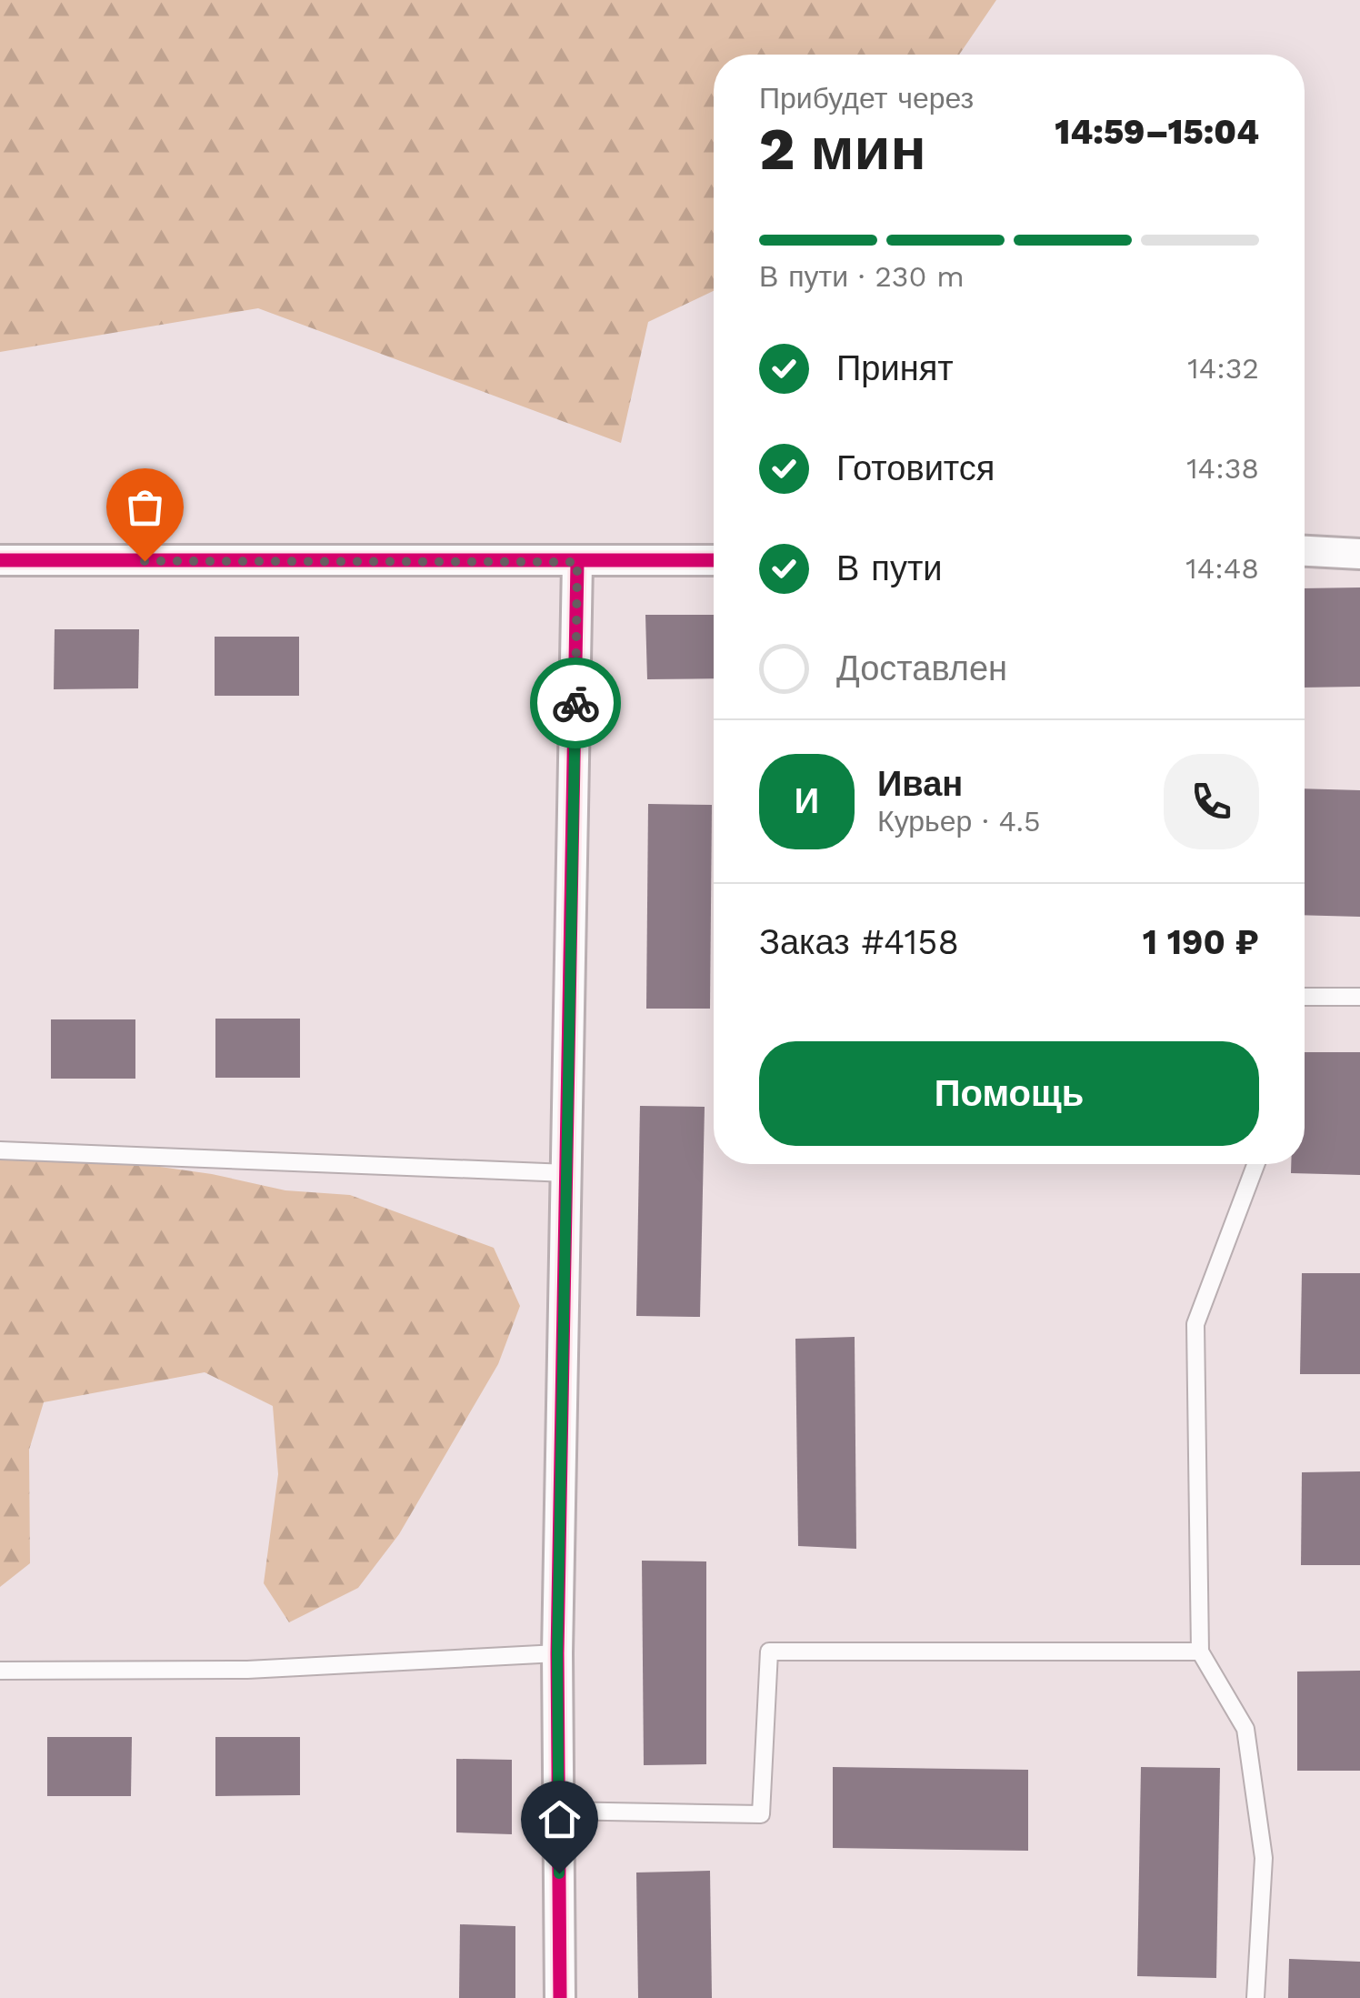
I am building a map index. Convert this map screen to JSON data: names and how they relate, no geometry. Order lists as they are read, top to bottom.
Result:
{
  "page": {
    "heading": ["2 мин", "Прибудет через", "14:59–15:04"],
    "panel": [
      "Иван",
      "Курьер · 4.5",
      "Заказ #4158",
      "1 190 ₽"
    ],
    "bar": "В пути · 230 m",
    "list": [
      ["Принят", "14:32"],
      ["Готовится", "14:38"],
      ["В пути", "14:48"],
      "Доставлен"
    ],
    "round": "И",
    "buttons": "Помощь"
  }
}
